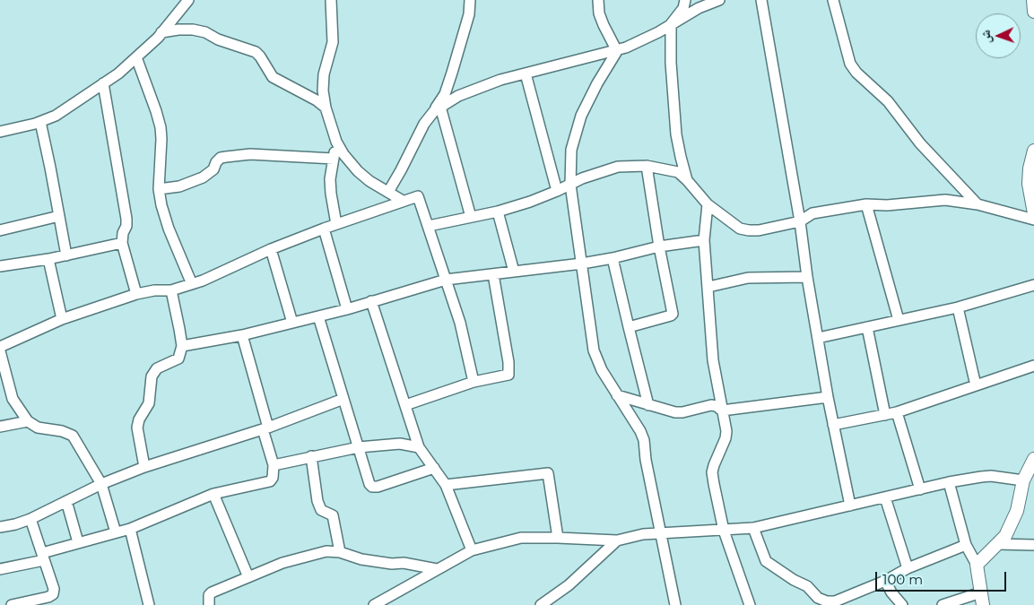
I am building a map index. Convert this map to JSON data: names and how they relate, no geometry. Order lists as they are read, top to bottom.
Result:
{
  "scale_bar": "100 m",
  "north": "left"
}
